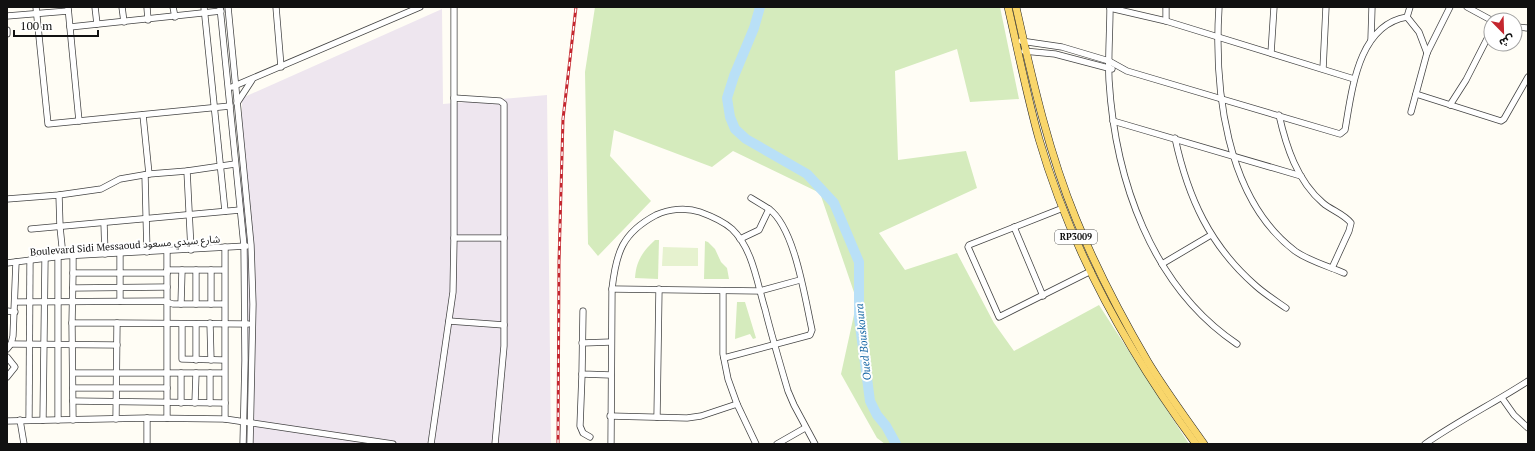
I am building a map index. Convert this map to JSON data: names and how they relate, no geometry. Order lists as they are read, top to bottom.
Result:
{
  "streets": {
    "main road": ["RP3009"],
    "street": ["Boulevard Sidi Messaoud شارع سيدي مسعود"]
  },
  "water": ["Oued Bouskoura"],
  "scale_bar": "100 m",
  "north": "bottom right"
}
